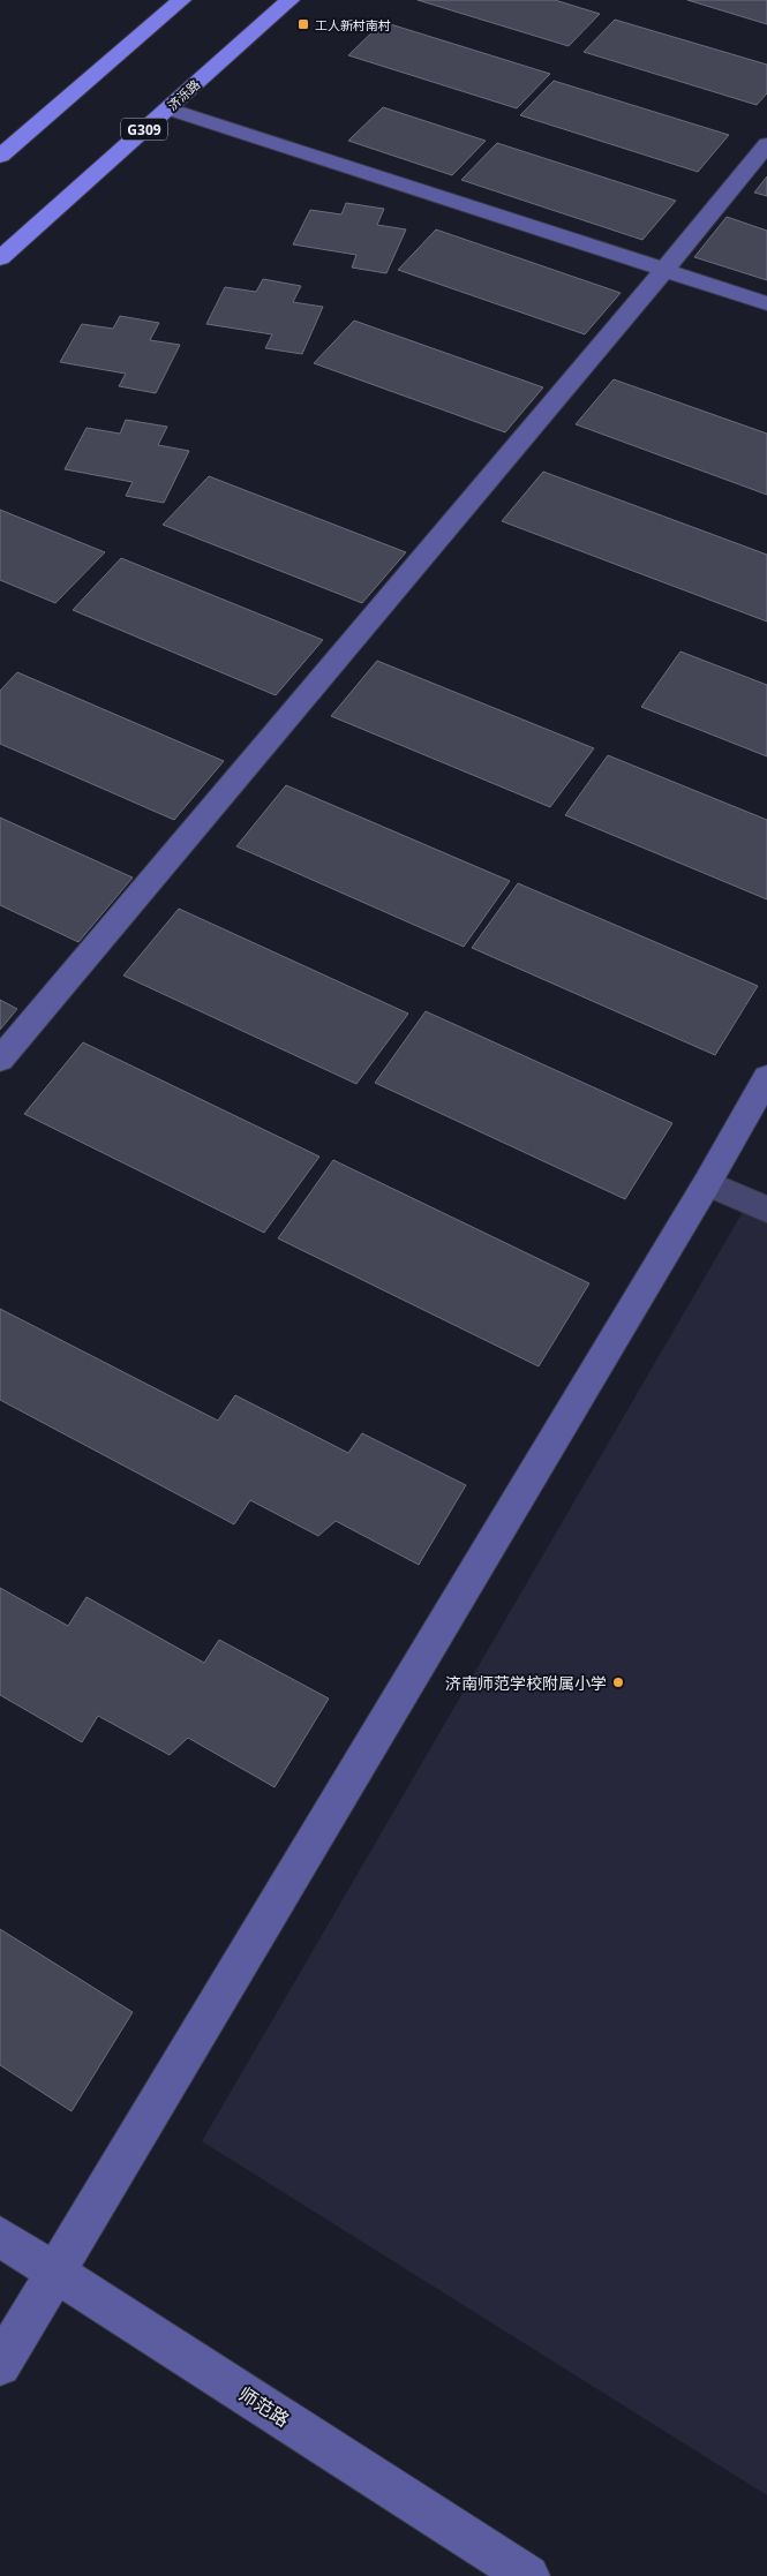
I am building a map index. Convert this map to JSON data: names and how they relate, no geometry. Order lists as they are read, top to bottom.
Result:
{
  "streets": {
    "highway": ["济泺路", "G309"],
    "street": ["师范路"]
  },
  "places": {
    "transit": ["工人新村南村"],
    "other": ["济南师范学校附属小学"]
  }
}
